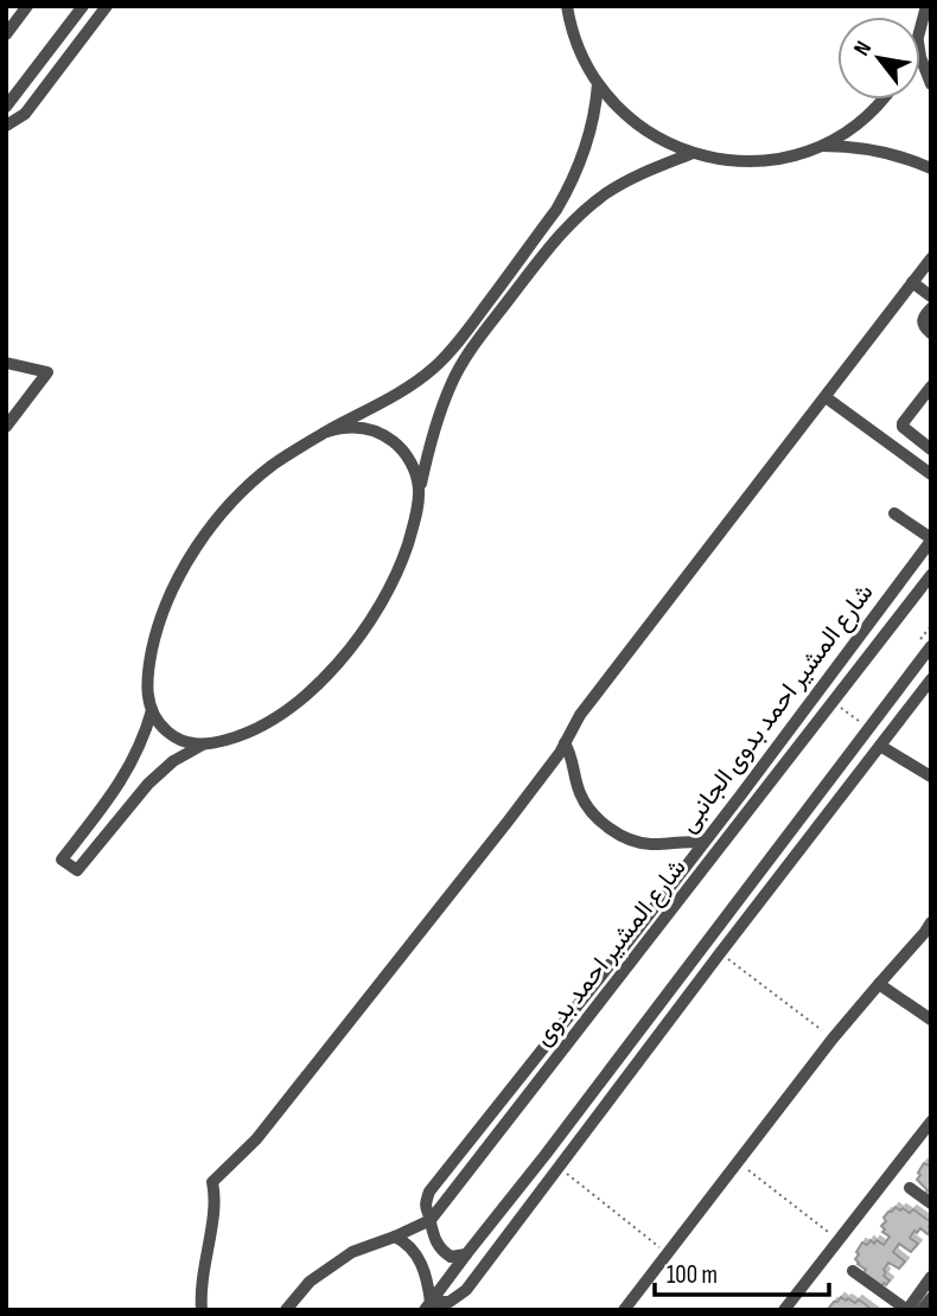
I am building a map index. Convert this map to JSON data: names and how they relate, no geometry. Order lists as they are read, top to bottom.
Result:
{
  "streets": {
    "street": ["شارع المشير احمد بدوى الجانبى", "شارع المشير احمد بدوى"]
  },
  "crossings": [
    ["شارع المشير احمد بدوى الجانبى", "شارع المشير احمد بدوى"]
  ],
  "scale_bar": "100 m",
  "north": "top left"
}
